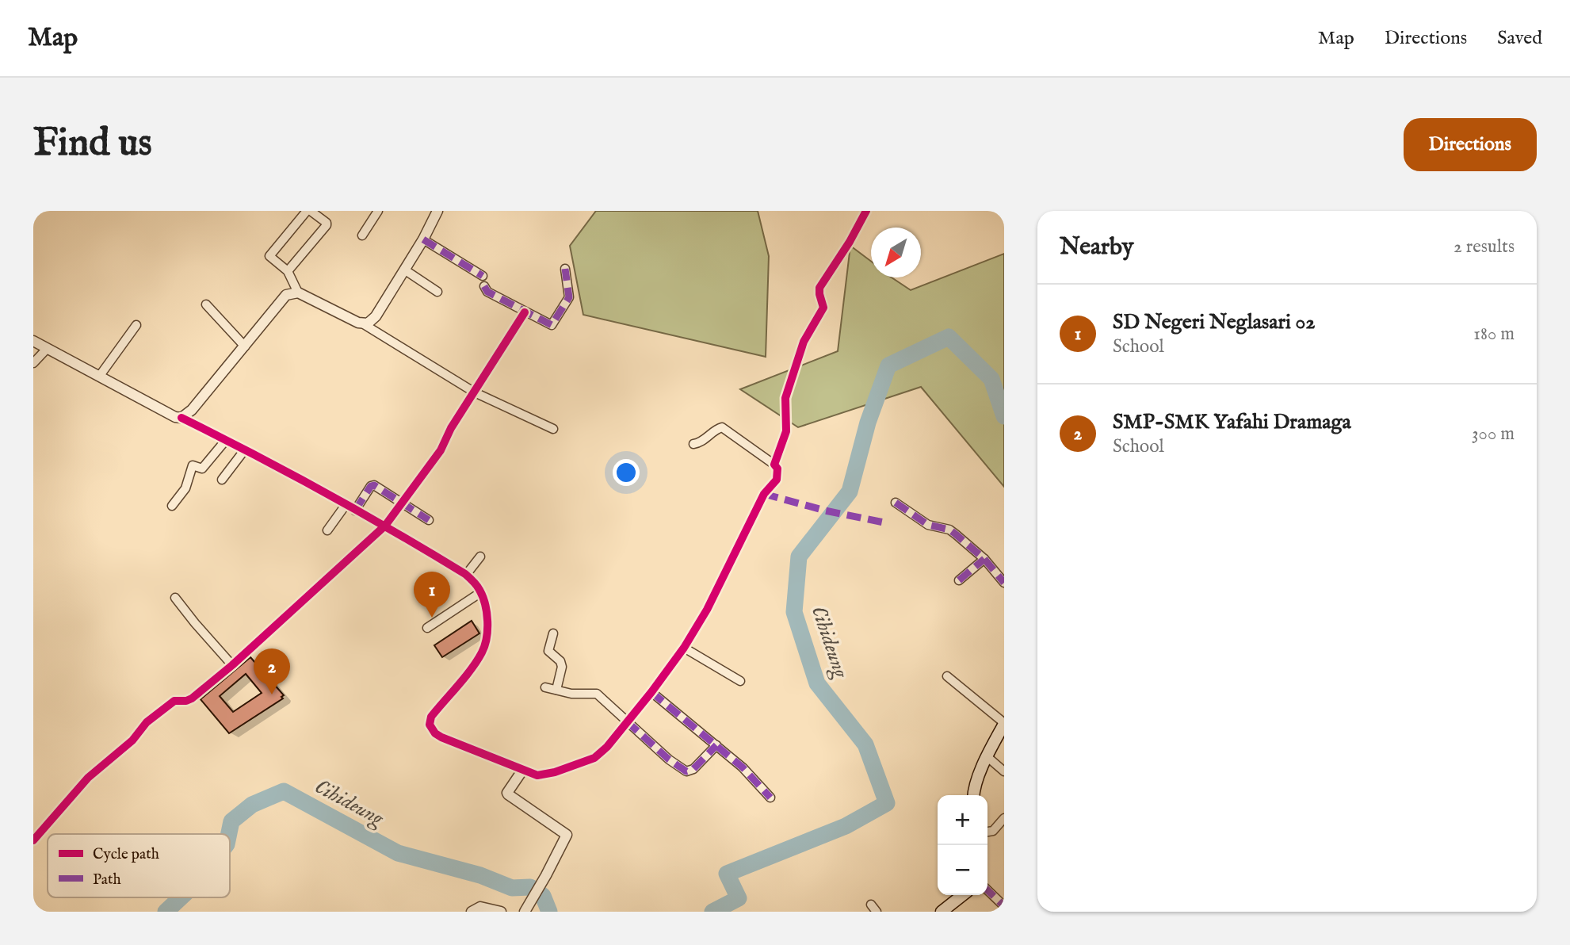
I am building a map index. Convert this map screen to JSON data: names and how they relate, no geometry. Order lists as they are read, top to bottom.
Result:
{
  "water": ["Cihideung"],
  "legend": ["Cycle path", "Path"],
  "north": "bottom left",
  "page": {
    "header": "Map",
    "nav": ["Map", "Directions", "Saved"],
    "buttons": "Directions",
    "title": "Find us",
    "heading": ["Nearby", "2 results"],
    "list": [
      {
        "mark": "1",
        "name": "SD Negeri Neglasari 02",
        "note": "School",
        "value": "180 m"
      },
      {
        "mark": "2",
        "name": "SMP-SMK Yafahi Dramaga",
        "note": "School",
        "value": "300 m"
      }
    ],
    "pins": ["1", "2"],
    "map_buttons": ["+", "−"]
  }
}
